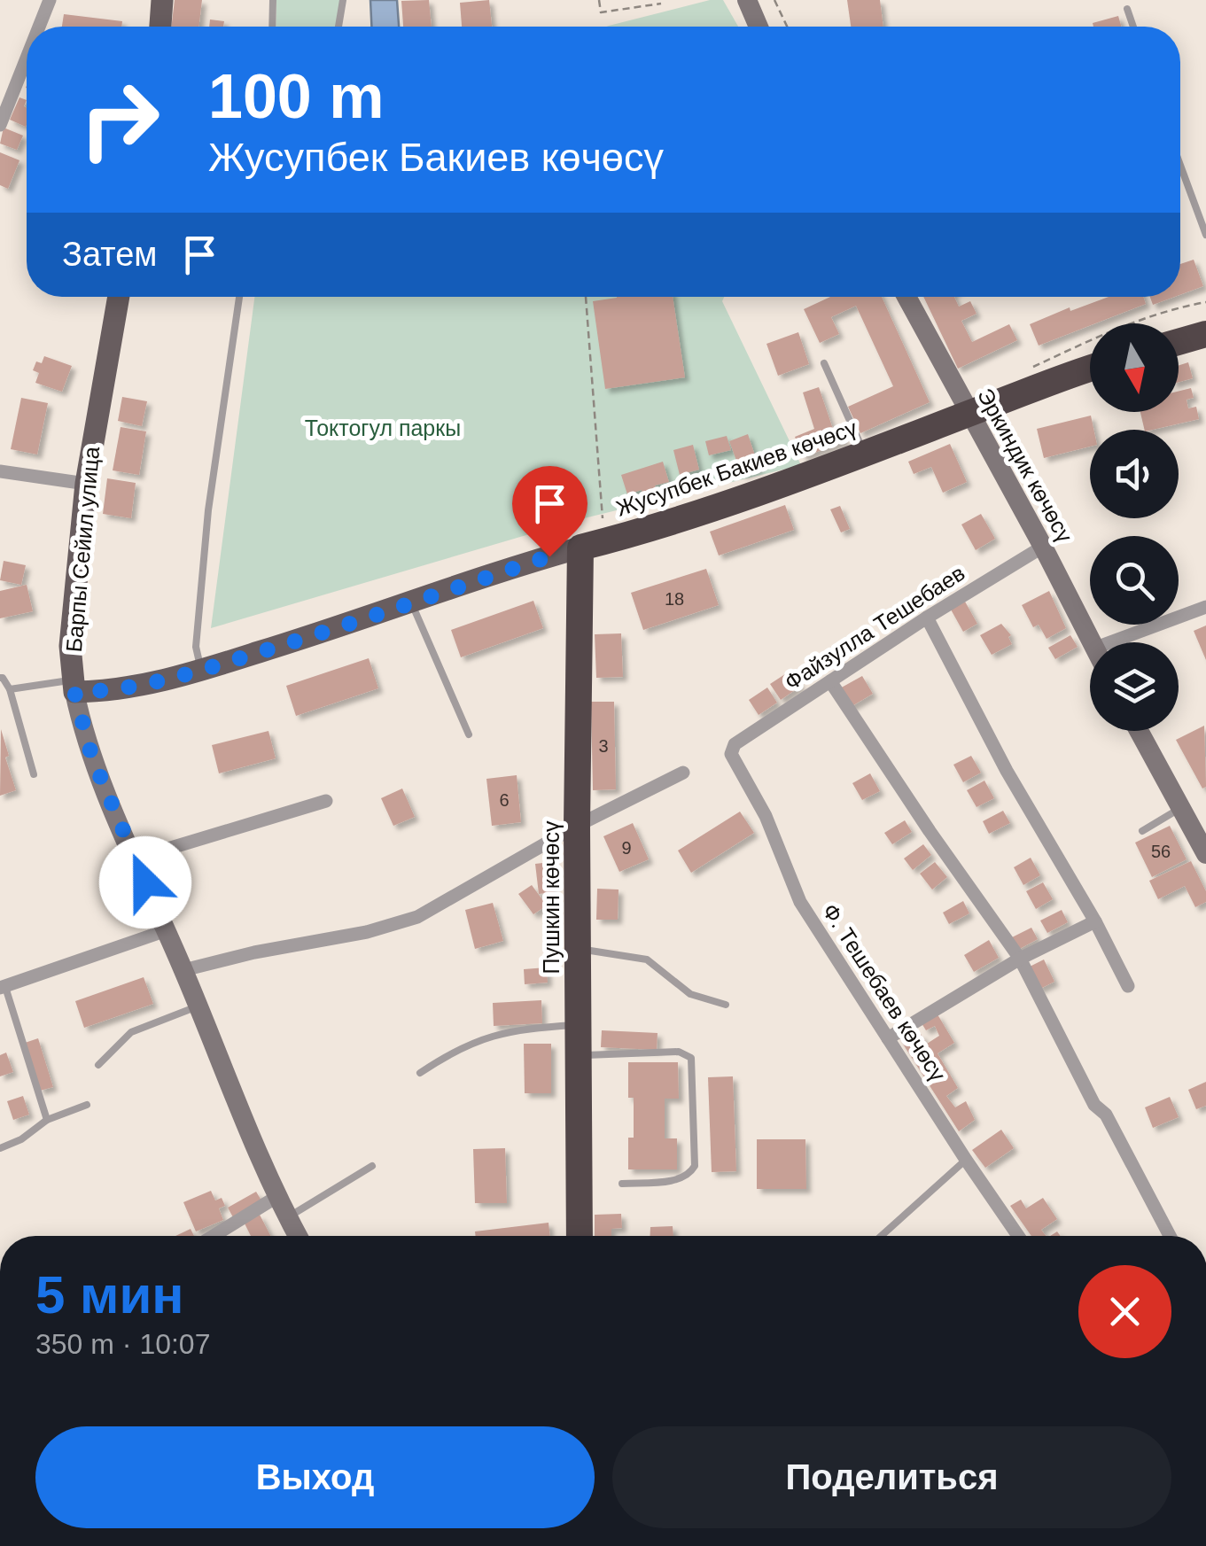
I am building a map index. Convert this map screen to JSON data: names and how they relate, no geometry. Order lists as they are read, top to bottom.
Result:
{
  "streets": {
    "highway": ["Жусупбек Бакиев көчөсү", "Пушкин көчөсү"],
    "main road": ["Эркиндик көчөсү", "Барпы Сейил улица"],
    "street": ["Файзулла Тешебаев", "Ф. Тешебаев көчөсү"]
  },
  "crossings": [
    ["Эркиндик көчөсү", "Жусупбек Бакиев көчөсү"],
    ["Эркиндик көчөсү", "Файзулла Тешебаев"],
    ["Жусупбек Бакиев көчөсү", "Барпы Сейил улица"],
    ["Жусупбек Бакиев көчөсү", "Пушкин көчөсү"],
    ["Файзулла Тешебаев", "Ф. Тешебаев көчөсү"]
  ],
  "parks": ["Токтогул паркы"],
  "house_numbers": [
    "18",
    "3",
    "6",
    "9",
    "56"
  ],
  "north": "bottom",
  "page": {
    "turn": ["100 m", "Жусупбек Бакиев көчөсү"],
    "then": "Затем",
    "heading": ["5 мин", "350 m · 10:07"],
    "buttons": ["Выход", "Поделиться"]
  }
}
